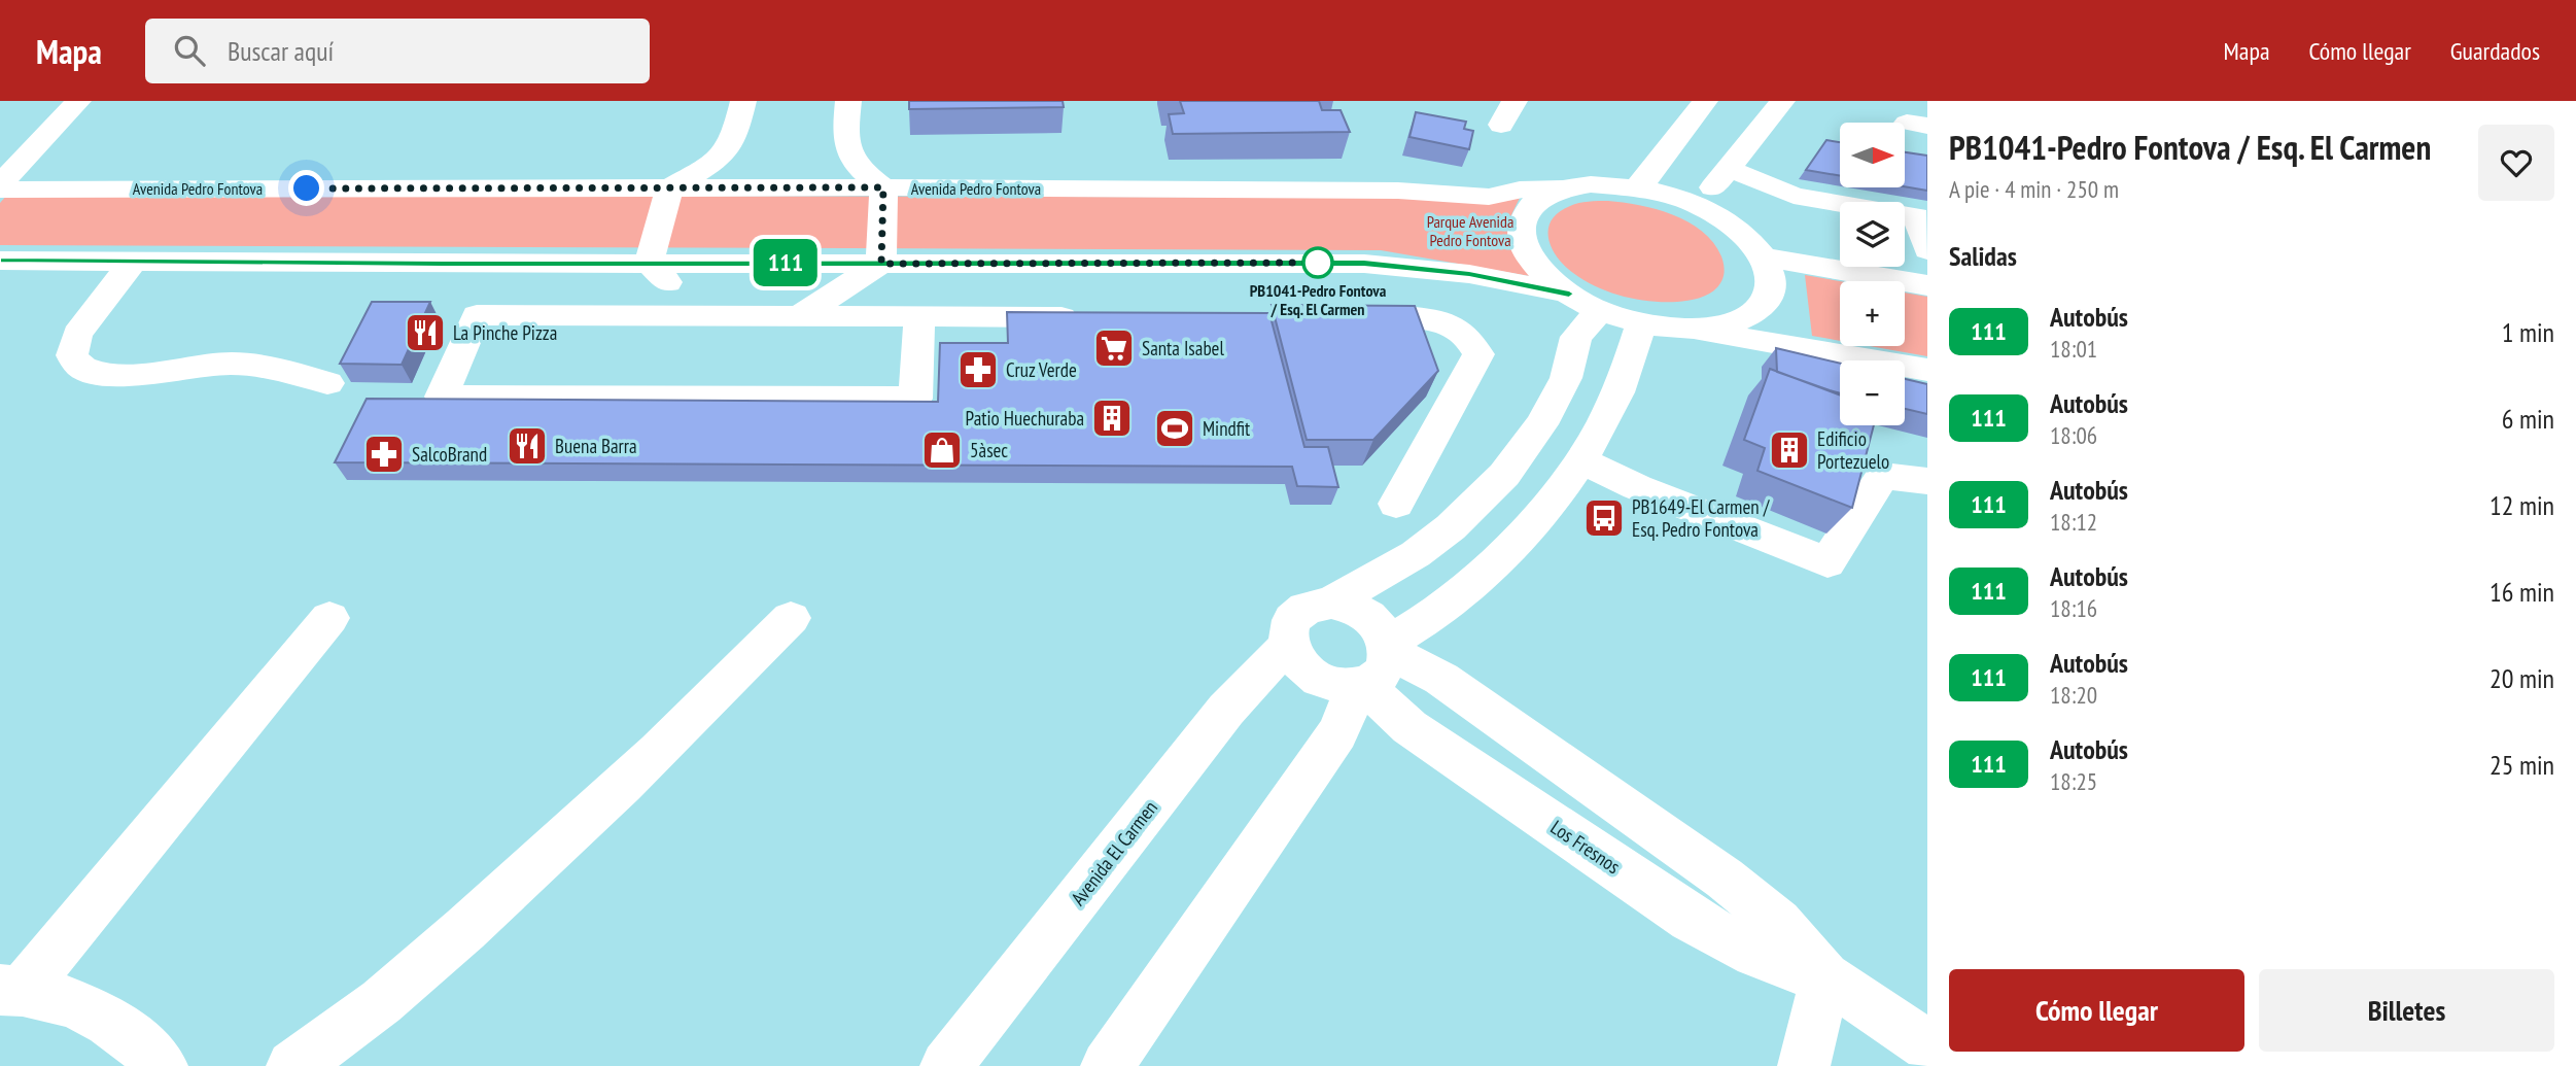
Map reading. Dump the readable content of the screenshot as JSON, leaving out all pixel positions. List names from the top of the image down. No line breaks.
{"streets":{"street":["Avenida Pedro Fontova","Los Fresnos","Avenida El Carmen"]},"crossings":[["Los Fresnos","Avenida El Carmen"]],"parks":["Parque Avenida Pedro Fontova"],"places":{"other":["PB1041-Pedro Fontova / Esq. El Carmen"],"restaurant":["La Pinche Pizza","Buena Barra"],"supermarket":["Santa Isabel"],"pharmacy":["Cruz Verde","SalcoBrand"],"building":["Patio Huechuraba","Edificio Portezuelo"],"sports":["Mindfit"],"shop":["5àsec"],"bus stop":["PB1649-El Carmen / Esq. Pedro Fontova"]},"lines":["bus line 111"],"north":"right","page":{"header":"Mapa","search":"Buscar aquí","nav":["Mapa","Cómo llegar","Guardados"],"on_map":"111","heading":[["PB1041-Pedro Fontova / Esq. El Carmen","A pie · 4 min · 250 m"],"Salidas"],"map_buttons":["+","−"],"list":[{"mark":"111","name":"Autobús","note":"18:01","value":"1 min"},{"mark":"111","name":"Autobús","note":"18:06","value":"6 min"},{"mark":"111","name":"Autobús","note":"18:12","value":"12 min"},{"mark":"111","name":"Autobús","note":"18:16","value":"16 min"},{"mark":"111","name":"Autobús","note":"18:20","value":"20 min"},{"mark":"111","name":"Autobús","note":"18:25","value":"25 min"}],"buttons":["Cómo llegar","Billetes"]}}
